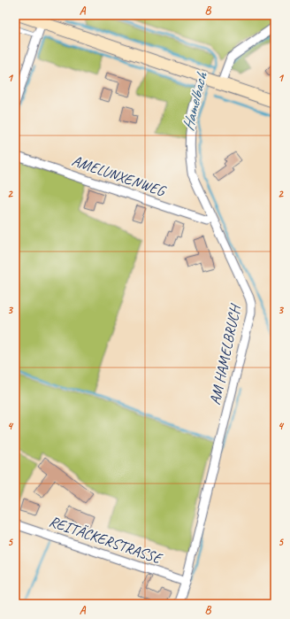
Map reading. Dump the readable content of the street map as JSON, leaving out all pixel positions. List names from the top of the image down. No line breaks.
{"streets":{"street":["AMELUNXENWEG","AM HAMELBRUCH","REITÄCKERSTRASSE"]},"crossings":[["AMELUNXENWEG","AM HAMELBRUCH"],["AM HAMELBRUCH","REITÄCKERSTRASSE"]],"water":["Hamelbach"],"grid":{"columns":["A","B"],"rows":["1","2","3","4","5"]}}
